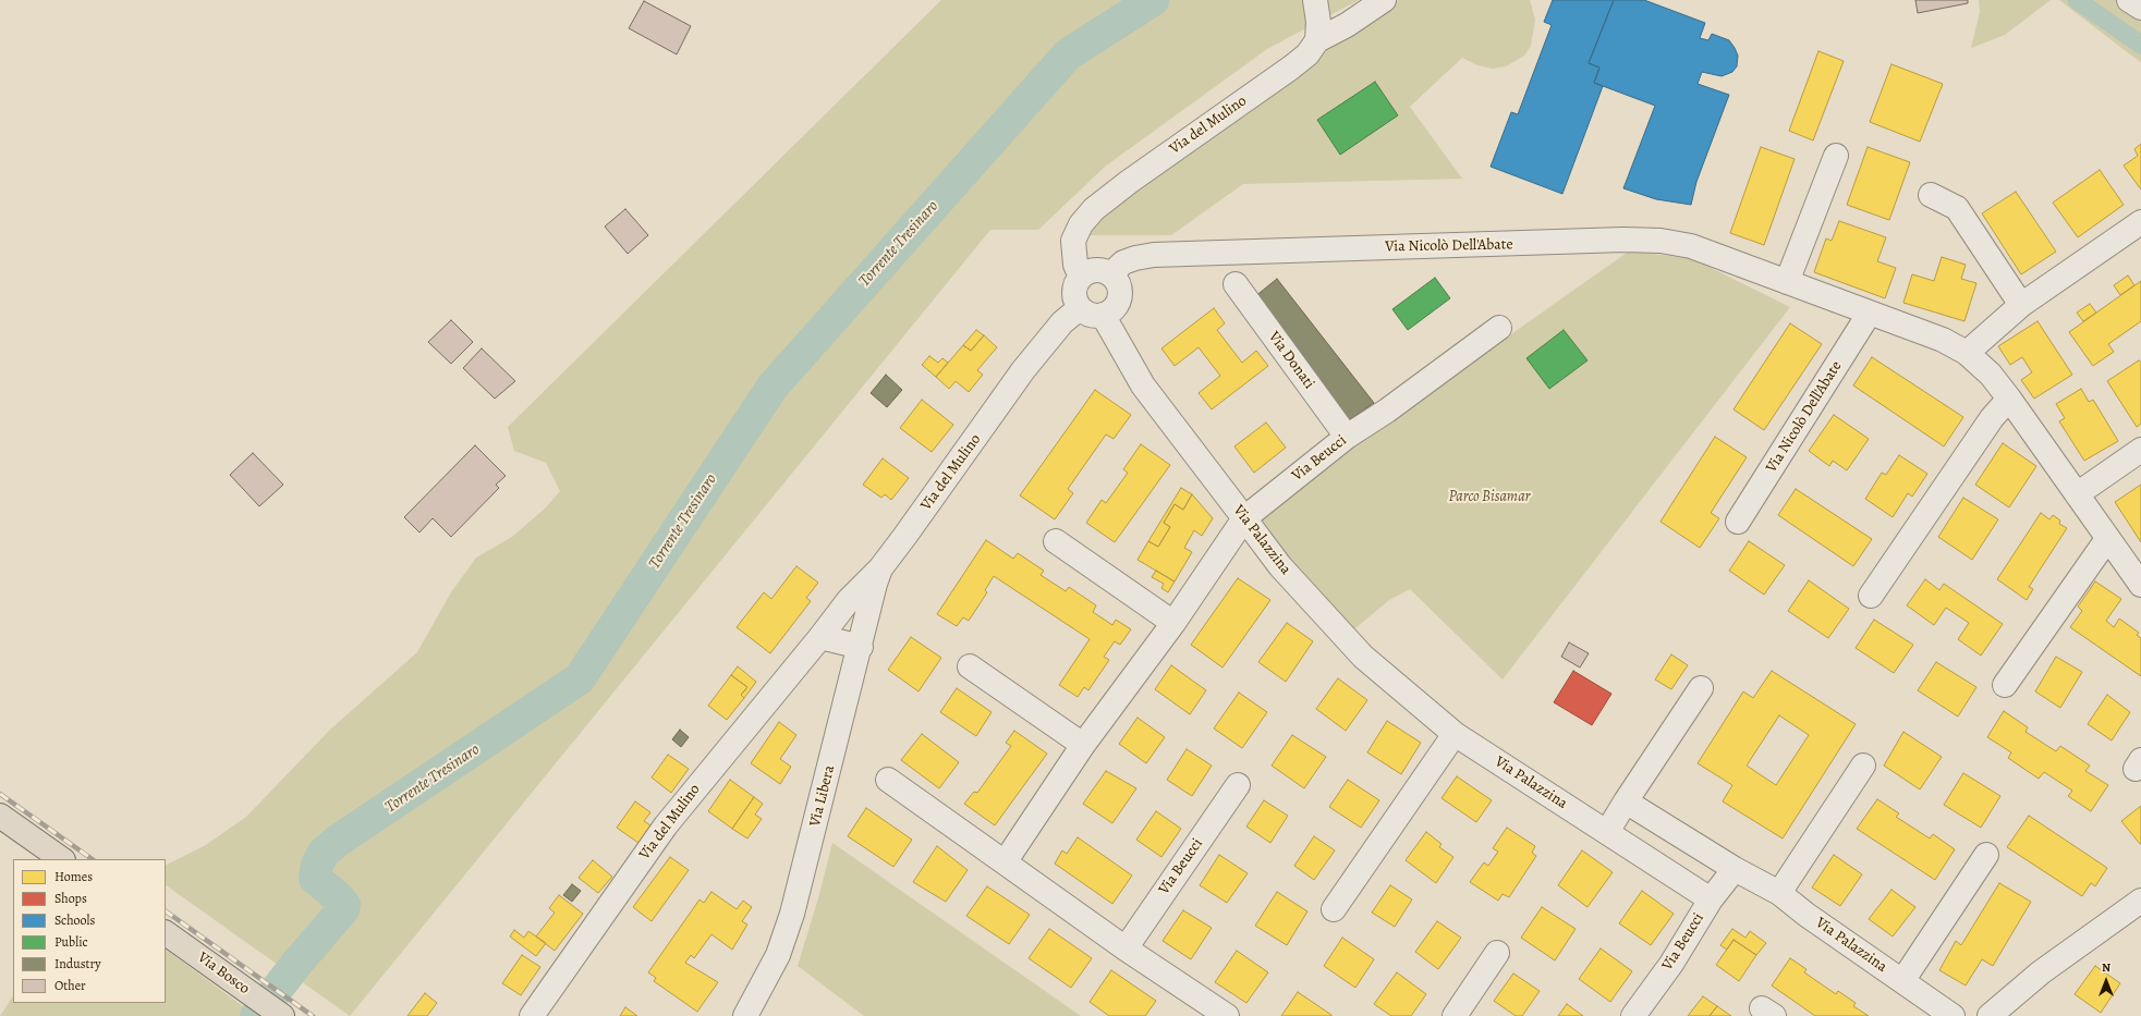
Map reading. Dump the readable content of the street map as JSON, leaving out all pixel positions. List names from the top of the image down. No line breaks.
{"streets":{"main road":["Via Bosco"],"street":["Via del Mulino","Via Nicolò Dell'Abate","Via Donati","Via Beucci","Via Palazzina","Via Libera"]},"crossings":[["Via del Mulino","Via Nicolò Dell'Abate"],["Via del Mulino","Via Palazzina"],["Via del Mulino","Via Libera"],["Via Nicolò Dell'Abate","Via Palazzina"],["Via Donati","Via Beucci"],["Via Beucci","Via Palazzina"]],"water":["Torrente Tresinaro"],"parks":["Parco Bisamar"],"legend":["Homes","Shops","Schools","Public","Industry","Other"],"north":"top"}
